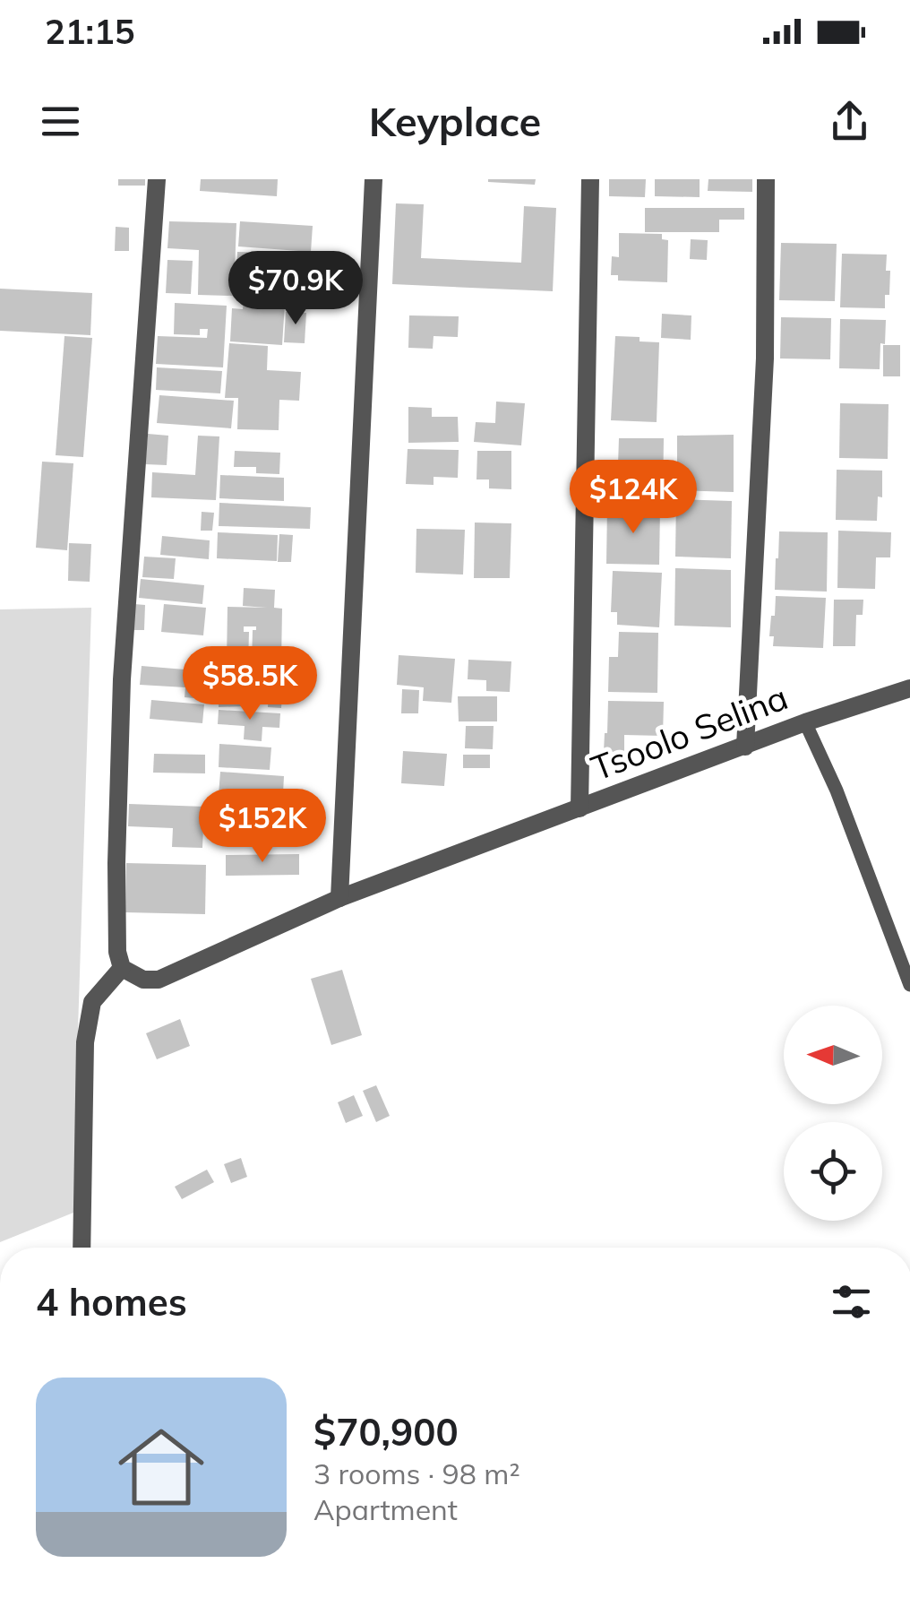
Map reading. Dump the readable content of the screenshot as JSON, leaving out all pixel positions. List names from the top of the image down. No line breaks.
{"streets":{"street":["Tsoolo Selina"]},"north":"left","page":{"status":"21:15","header":"Keyplace","price":["$70.9K","$124K","$58.5K","$152K"],"heading":"4 homes","list":[{"name":"$70,900","note":"3 rooms · 98 m² · Apartment"}]}}
